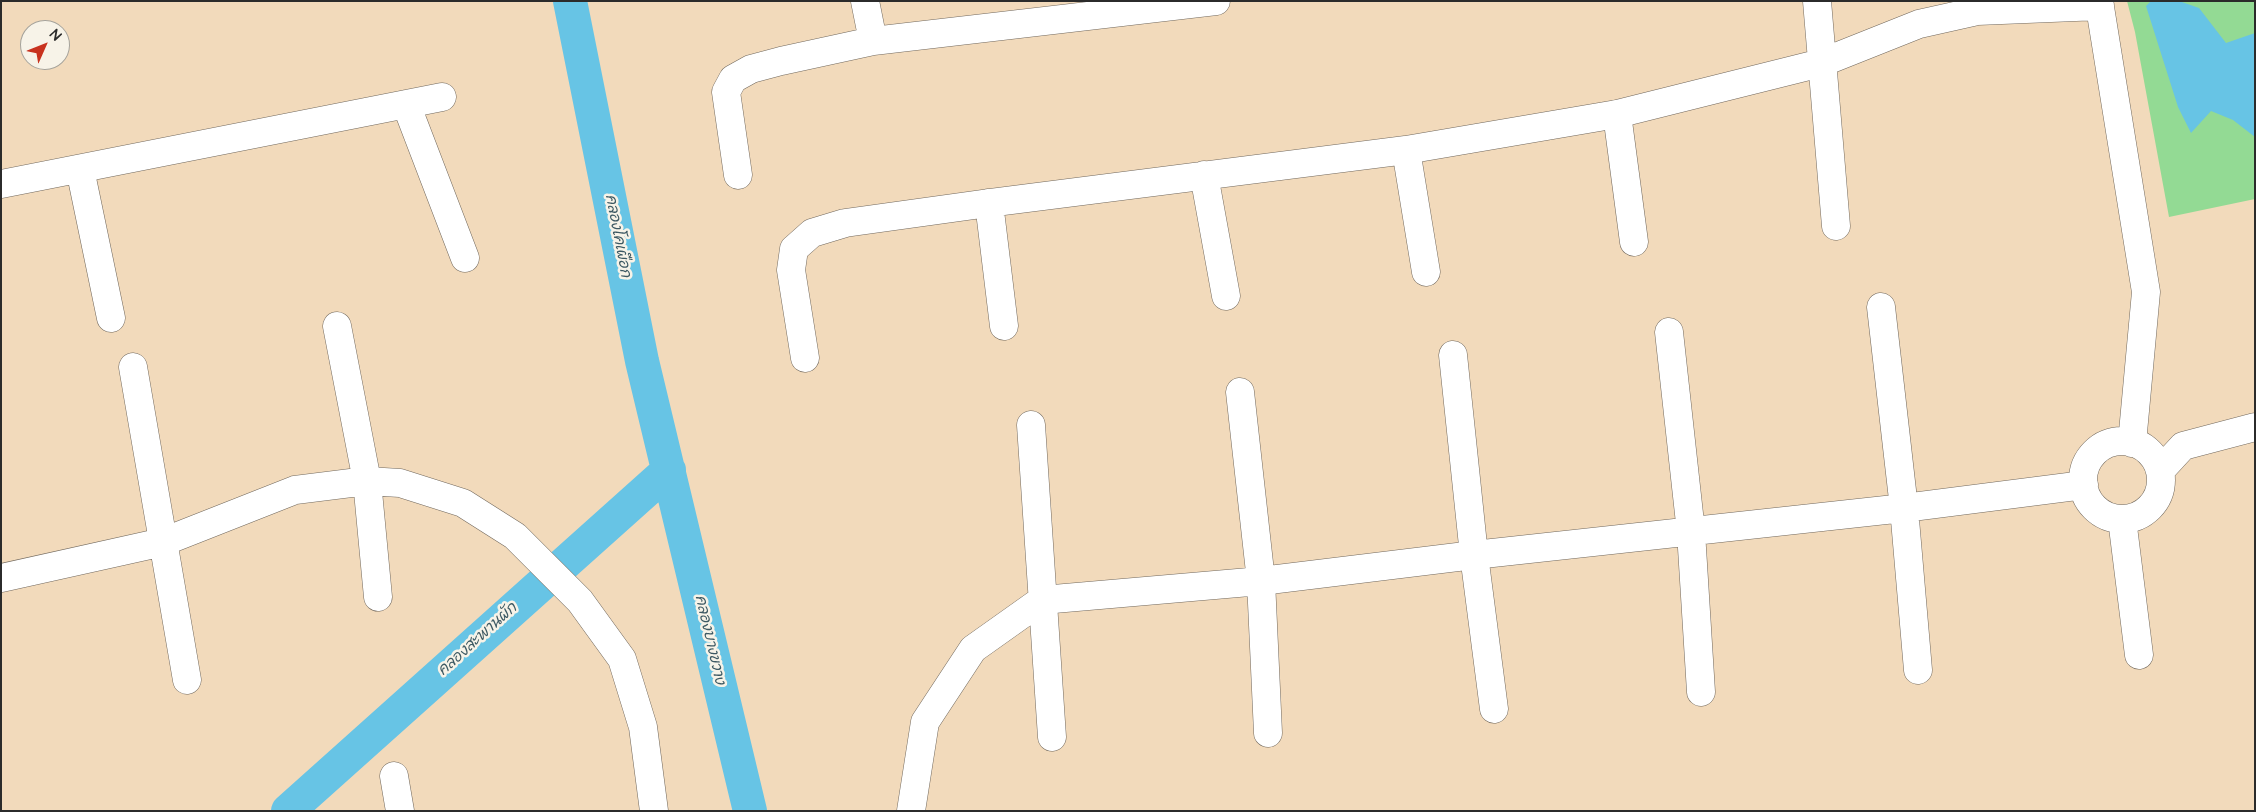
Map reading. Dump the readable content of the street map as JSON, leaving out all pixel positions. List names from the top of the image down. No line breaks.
{"water":["คลองโคเผือก","คลองสะพานผัก","คลองบางขวาง"],"north":"top right"}
